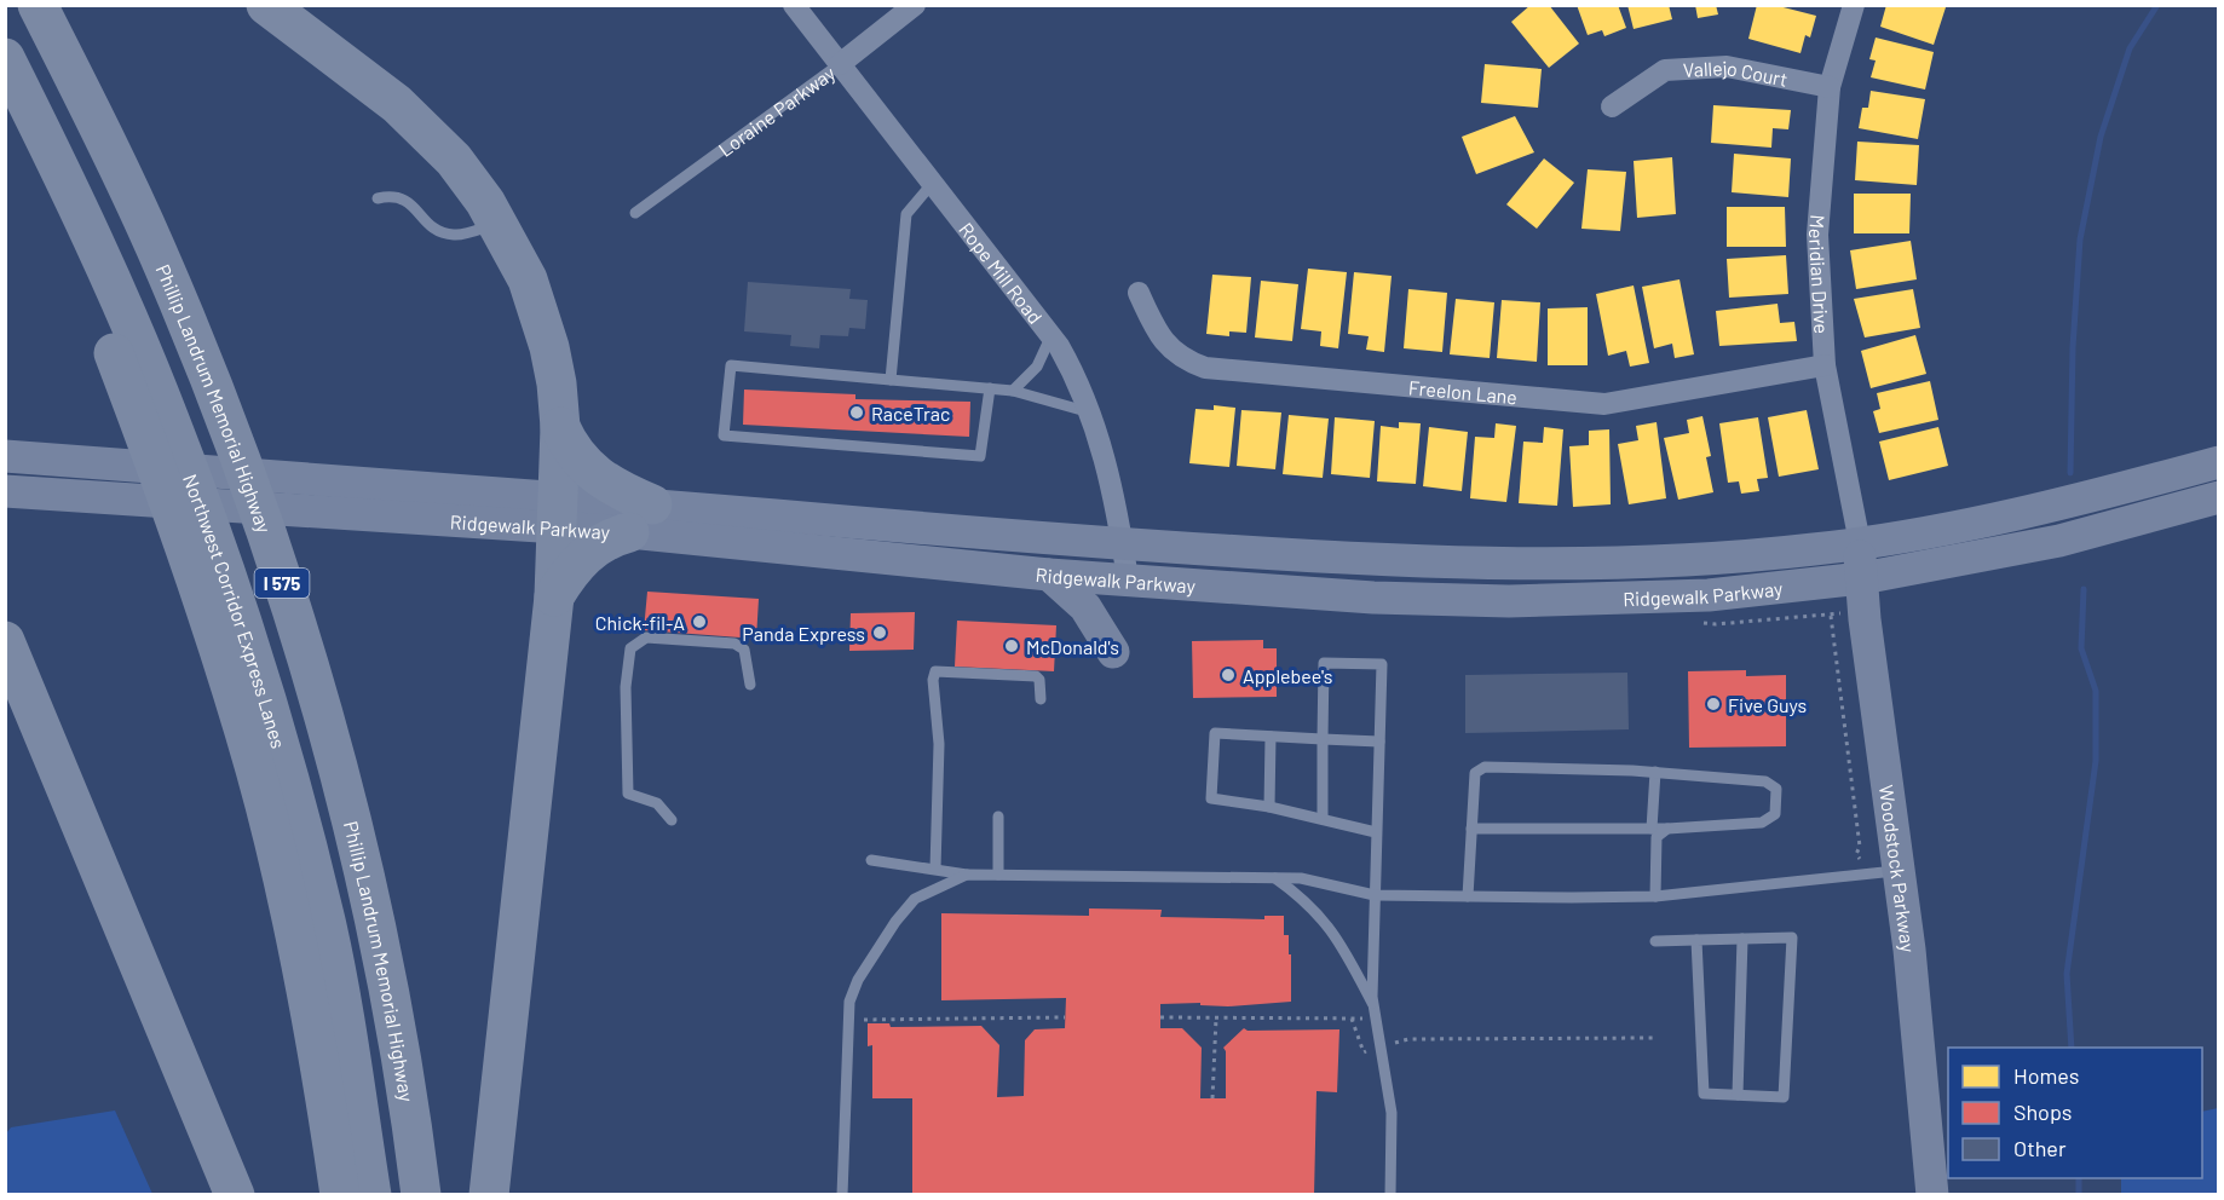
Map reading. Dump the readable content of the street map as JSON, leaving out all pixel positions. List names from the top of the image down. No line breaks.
{"streets":{"highway":["Phillip Landrum Memorial Highway","I 575","Northwest Corridor Express Lanes"],"main road":["Ridgewalk Parkway","Woodstock Parkway"],"street":["Vallejo Court","Loraine Parkway","Rope Mill Road","Meridian Drive","Freelon Lane"]},"crossings":[["Vallejo Court","Meridian Drive"],["Loraine Parkway","Rope Mill Road"],["Rope Mill Road","Ridgewalk Parkway"],["Meridian Drive","Freelon Lane"],["Meridian Drive","Ridgewalk Parkway"],["Meridian Drive","Woodstock Parkway"],["Ridgewalk Parkway","Woodstock Parkway"]],"places":["RaceTrac","Chick-fil-A","Panda Express","McDonald's","Applebee's","Five Guys"],"legend":["Homes","Shops","Other"]}
